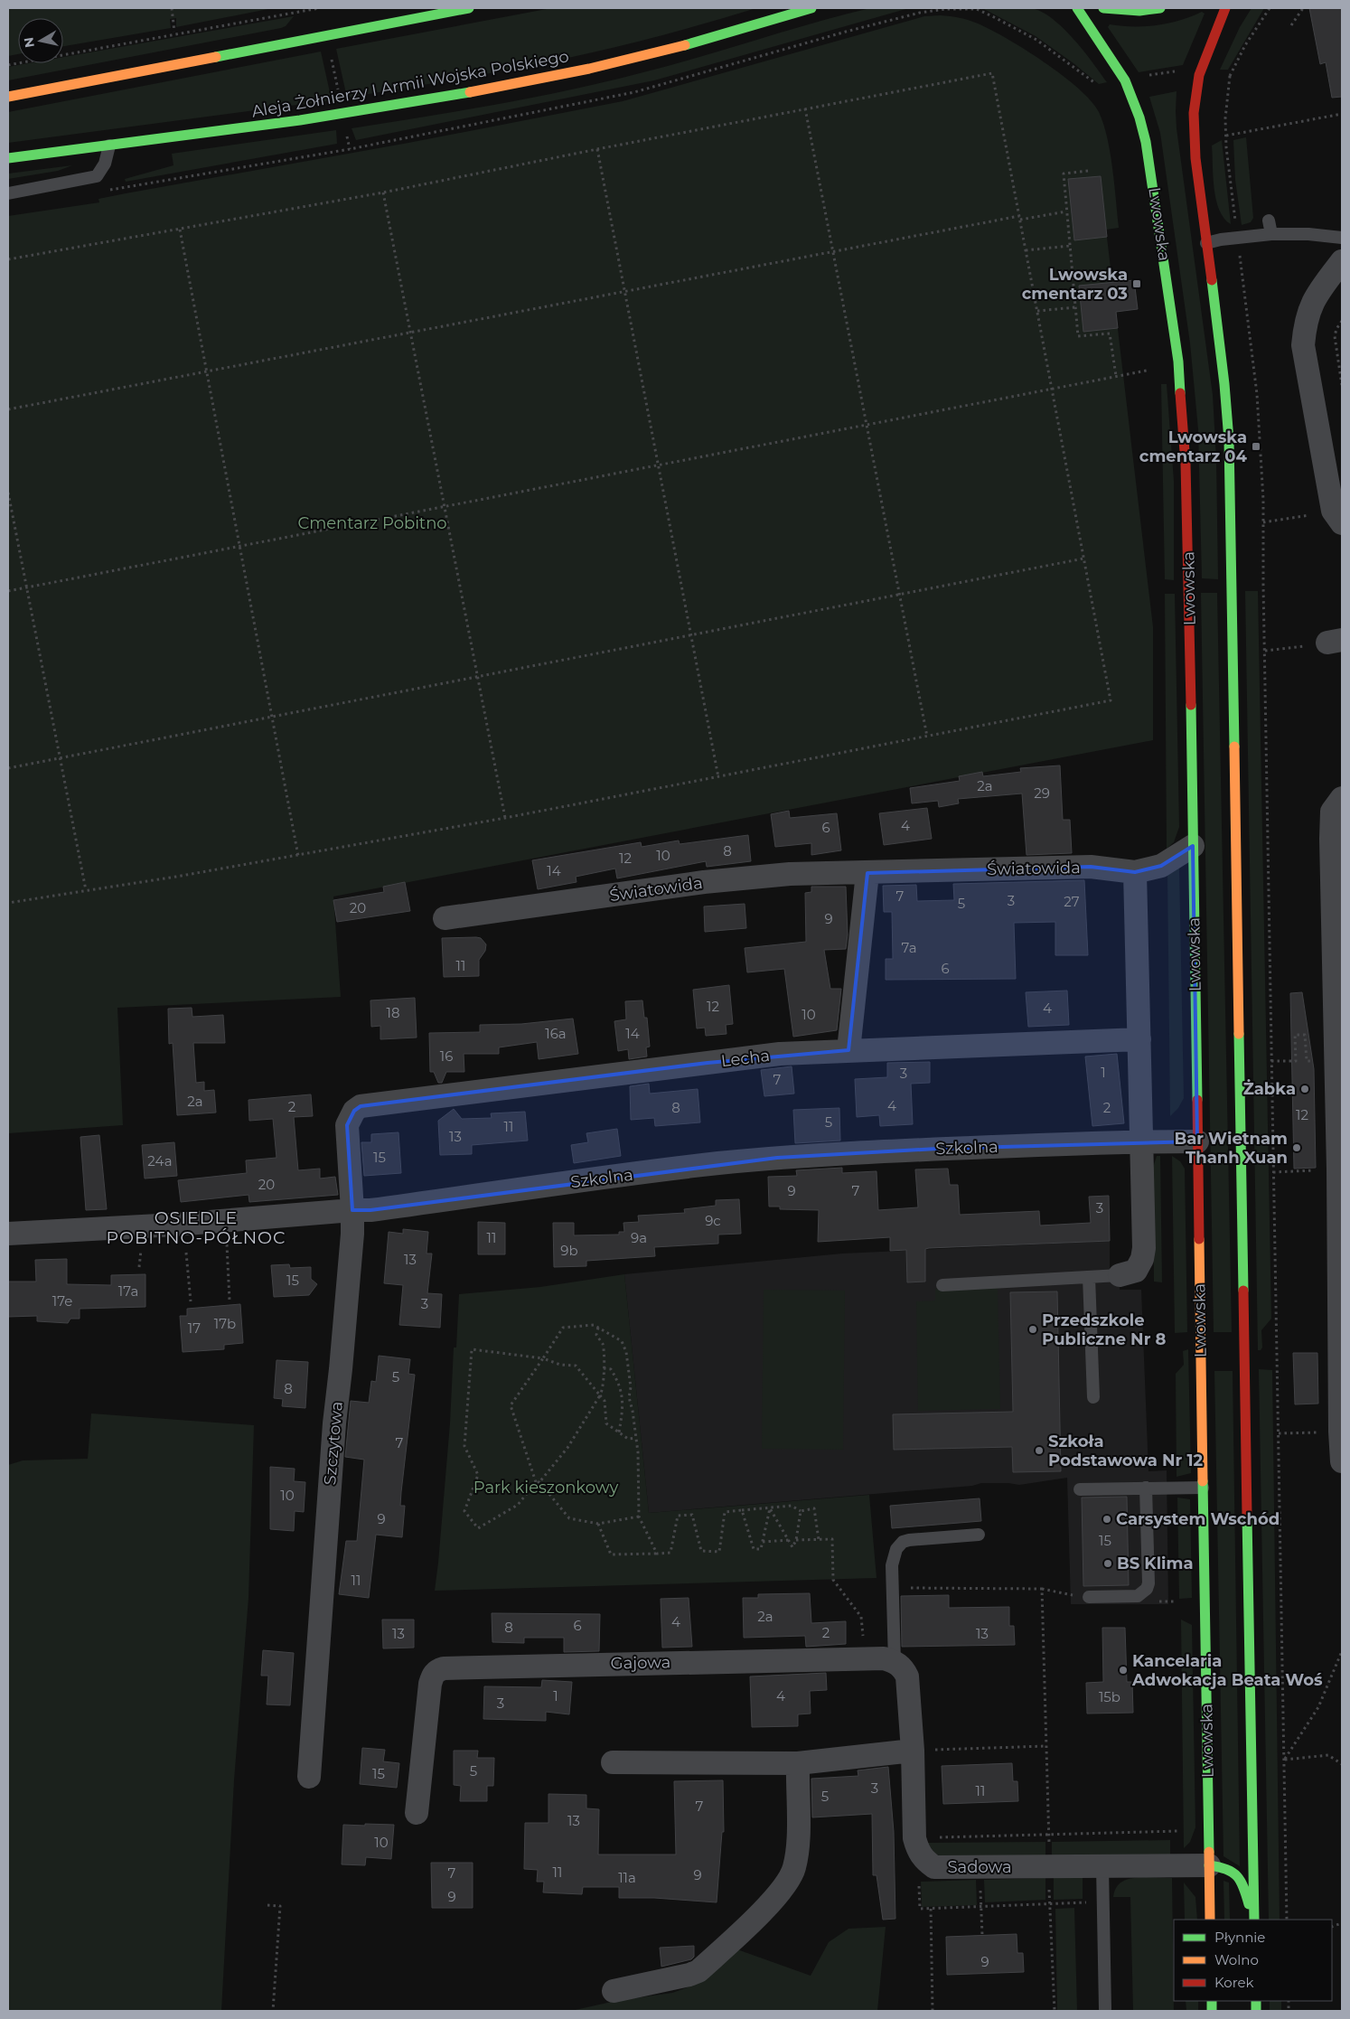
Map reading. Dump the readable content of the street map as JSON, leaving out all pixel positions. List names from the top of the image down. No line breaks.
{"streets":{"main road":["Aleja Żołnierzy I Armii Wojska Polskiego","Lwowska"],"street":["Światowida","Lecha","Szkolna","Szczytowa","Gajowa","Sadowa"]},"crossings":[["Lwowska","Światowida"],["Lwowska","Szkolna"],["Lwowska","Sadowa"],["Lecha","Szczytowa"],["Szkolna","Szczytowa"]],"districts":["OSIEDLE POBITNO-PÓŁNOC"],"parks":["Cmentarz Pobitno","Park kieszonkowy"],"places":{"transit":["Lwowska cmentarz 03","Lwowska cmentarz 04"],"other":["Żabka","Bar Wietnam Thanh Xuan","Przedszkole Publiczne Nr 8","Szkoła Podstawowa Nr 12","Carsystem Wschód","BS Klima","Kancelaria Adwokacja Beata Woś"]},"house_numbers":["2a","29","4","6","8","10","12","14","7","3","27","5","20","9","7a","11","6","12","4","18","10","16a","14","16","1","3","7","2a","4","2","8","2","12","5","11","13","15","24a","20","9","7","3","9c","11","9a","9b","13","15","17a","17e","3","17b","17","5","8","7","10","9","15","11","2a","4","6","8","2","13","13","1","4","15b","3","5","15","3","11","5","7","13","10","11","7","9","11a","9","9"],"legend":["Płynnie","Wolno","Korek"],"north":"left"}
